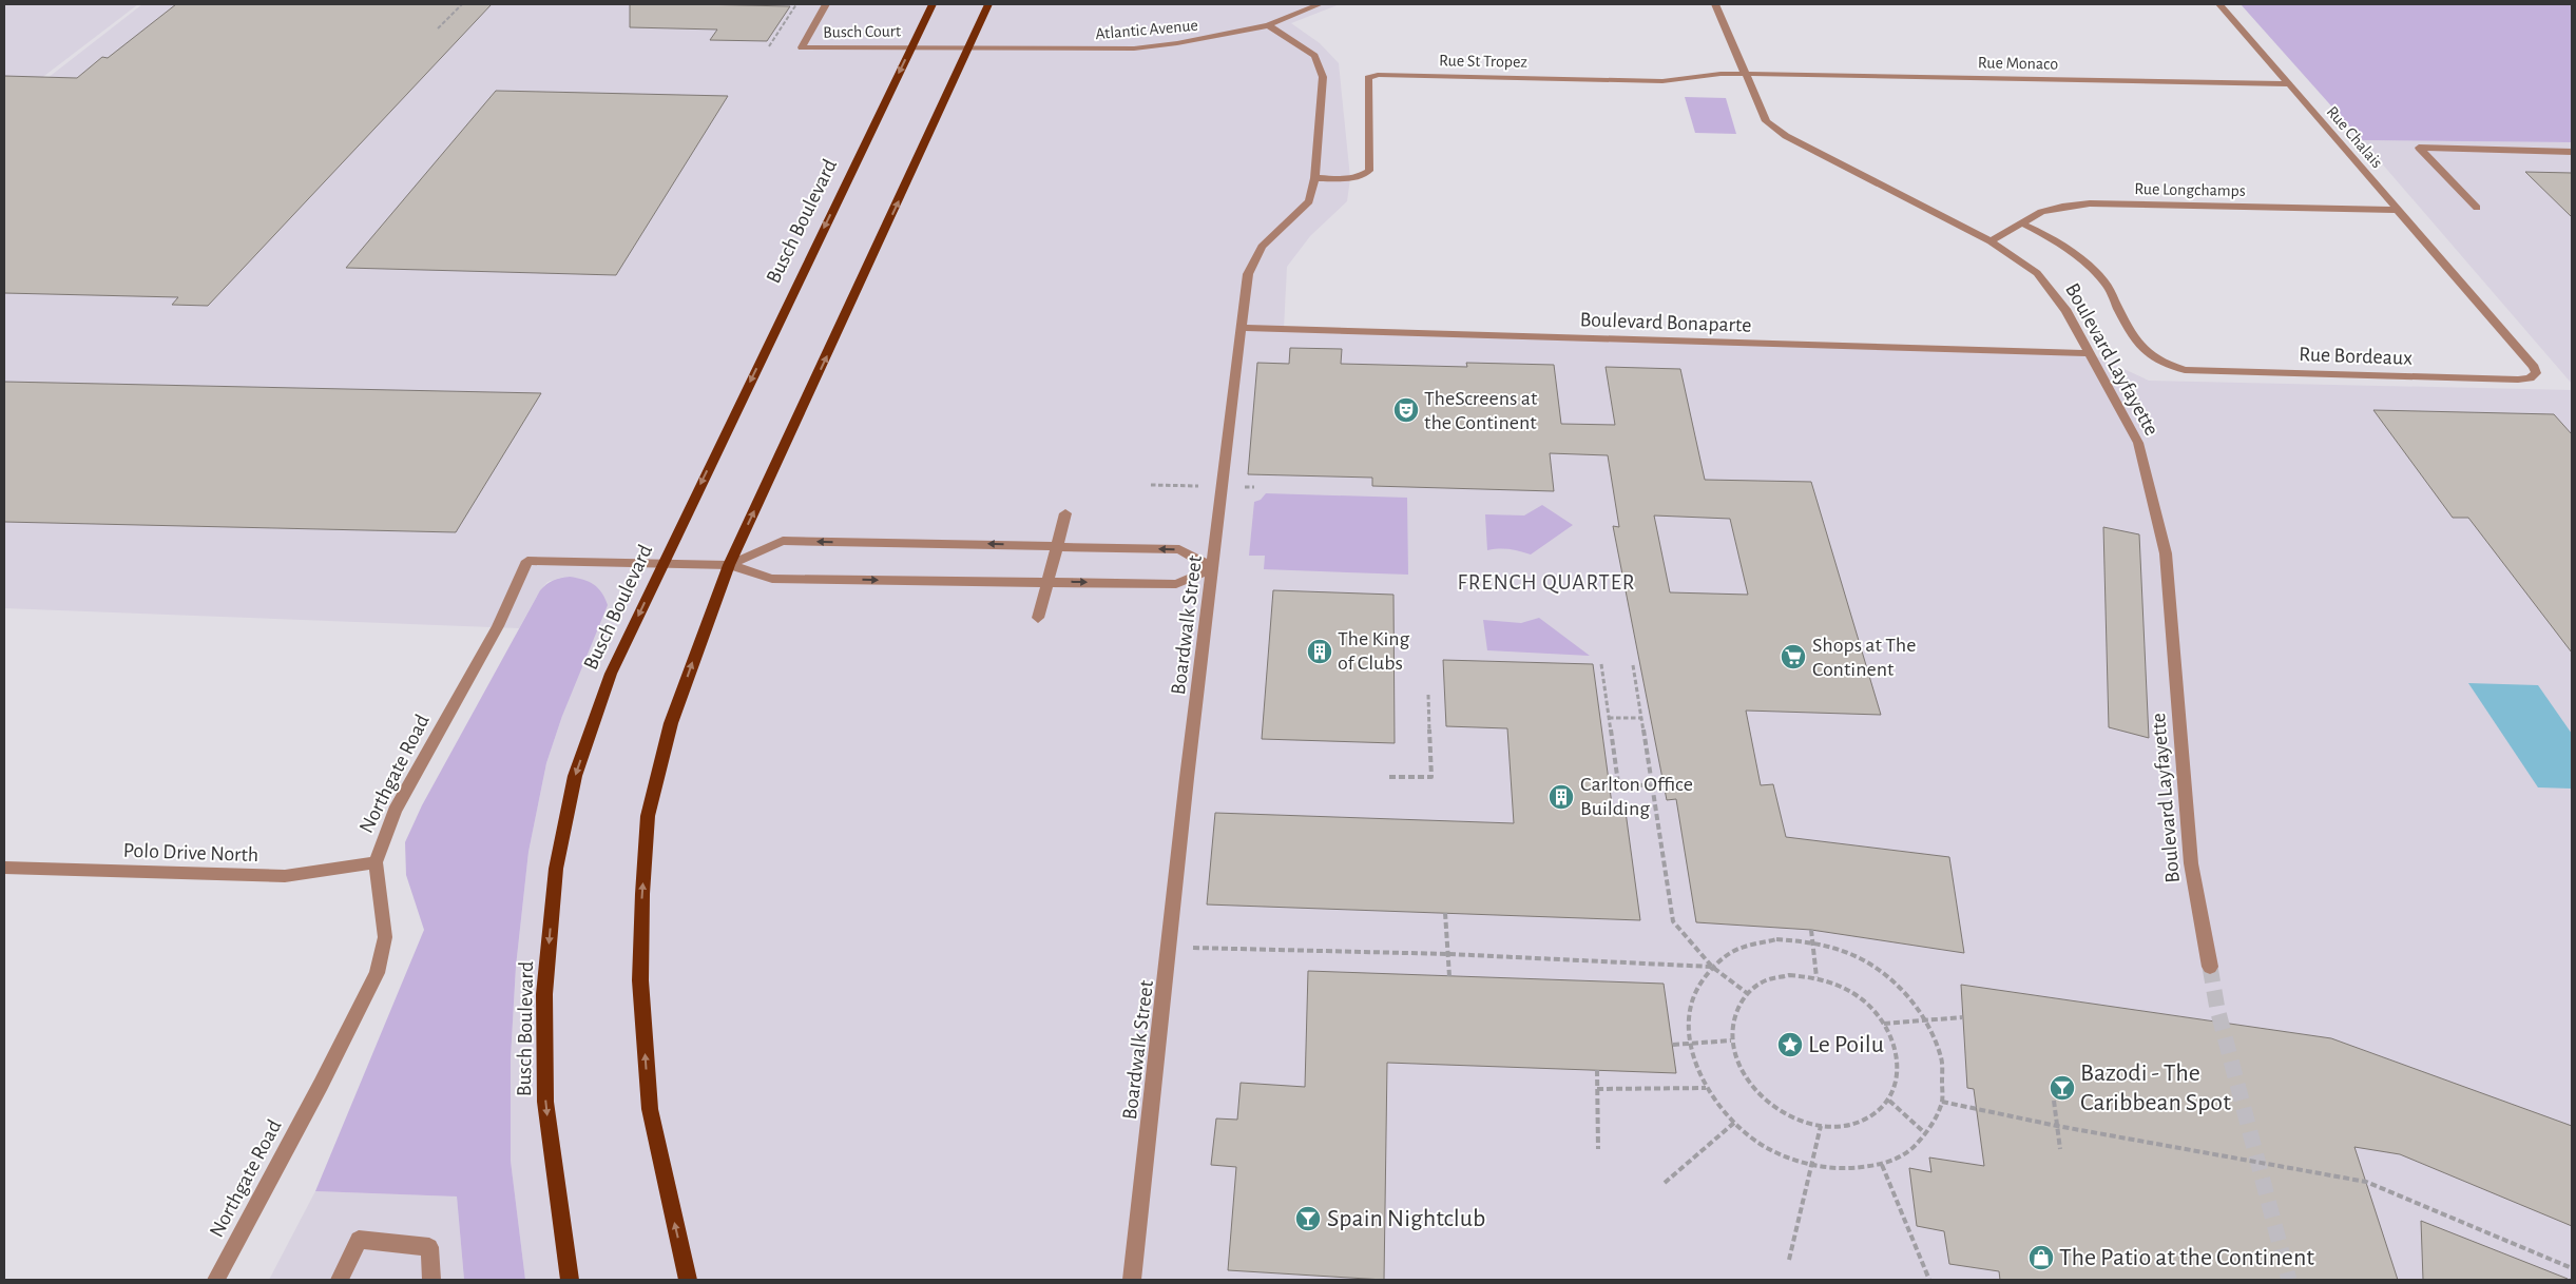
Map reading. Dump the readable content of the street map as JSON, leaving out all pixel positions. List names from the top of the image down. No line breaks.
{"streets":{"main road":["Busch Boulevard"],"street":["Atlantic Avenue","Busch Court","Rue St Tropez","Rue Monaco","Rue Chalais","Rue Longchamps","Boulevard Bonaparte","Rue Bordeaux","Boulevard Layfayette","Boardwalk Street","Northgate Road","Polo Drive North"]},"crossings":[["Atlantic Avenue","Busch Court"],["Atlantic Avenue","Boardwalk Street"],["Busch Court","Busch Boulevard"],["Rue St Tropez","Rue Monaco"],["Rue St Tropez","Boulevard Layfayette"],["Rue St Tropez","Boardwalk Street"],["Rue Monaco","Rue Chalais"],["Rue Monaco","Boulevard Layfayette"],["Rue Chalais","Rue Longchamps"],["Rue Chalais","Rue Bordeaux"],["Rue Longchamps","Rue Bordeaux"],["Rue Longchamps","Boulevard Layfayette"],["Busch Boulevard","Northgate Road"],["Boulevard Bonaparte","Boulevard Layfayette"],["Boulevard Bonaparte","Boardwalk Street"],["Northgate Road","Polo Drive North"]],"districts":["FRENCH QUARTER"],"places":{"theatre":["TheScreens at the Continent"],"building":["The King of Clubs","Carlton Office Building"],"supermarket":["Shops at The Continent"],"place":["Le Poilu"],"bar":["Bazodi - The Caribbean Spot","Spain Nightclub"],"shop":["The Patio at the Continent"]}}
